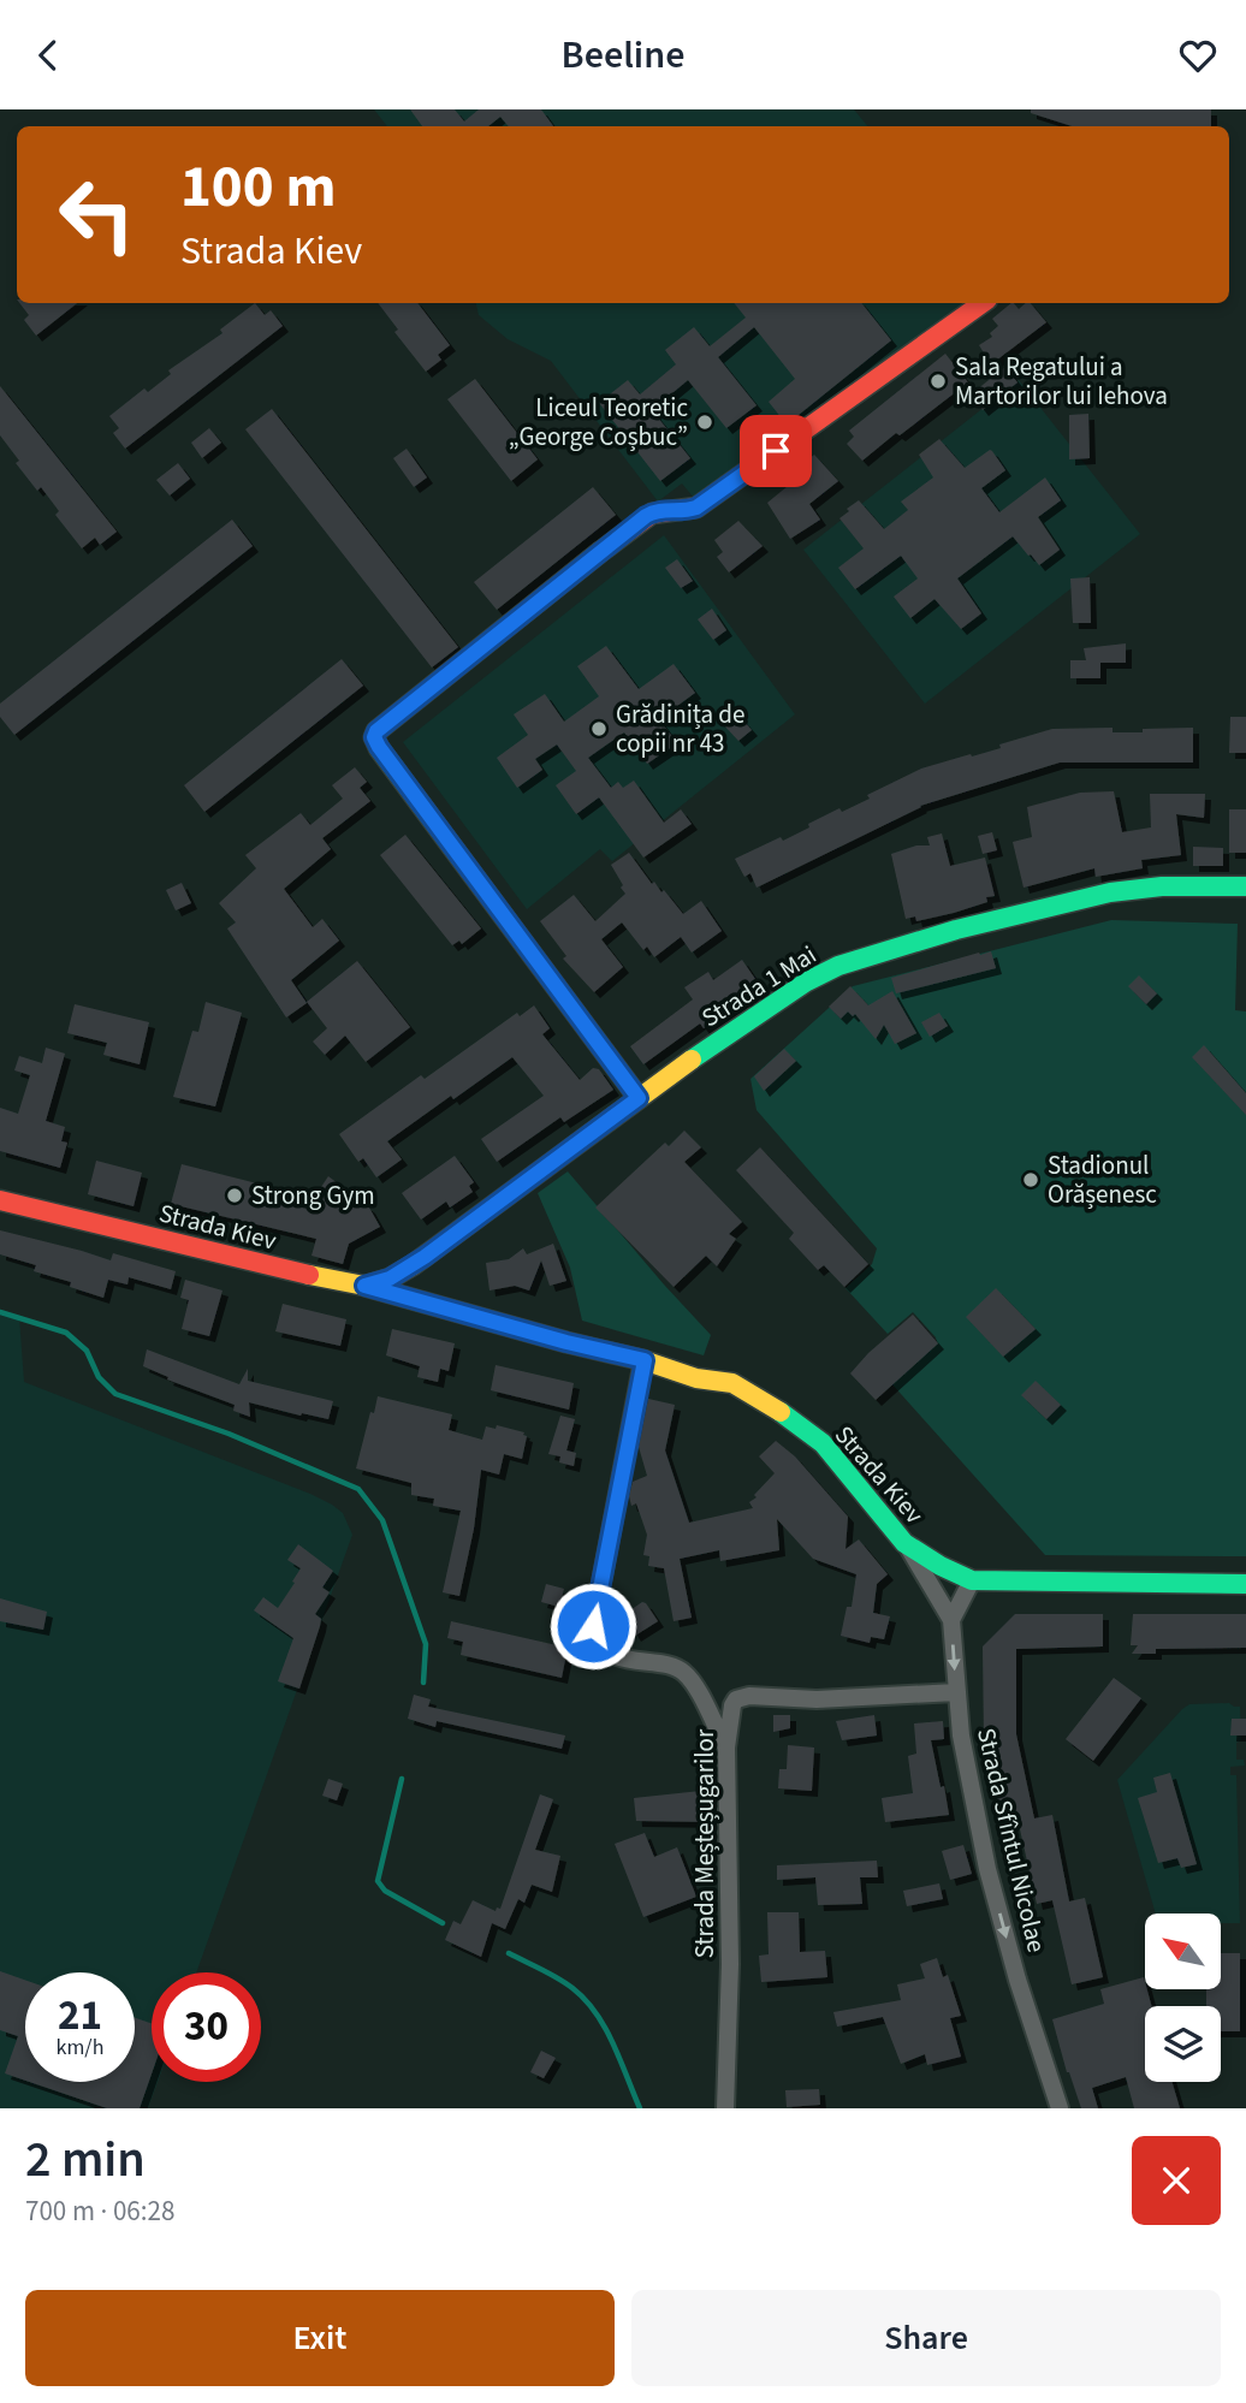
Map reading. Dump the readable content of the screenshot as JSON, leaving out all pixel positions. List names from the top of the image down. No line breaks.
{"streets":{"street":["Strada 1 Mai","Strada Kiev","Strada Sfîntul Nicolae","Strada Meșteșugarilor"]},"crossings":[["Strada 1 Mai","Strada Kiev"],["Strada Sfîntul Nicolae","Strada Meșteșugarilor"]],"one_way":["Strada Sfîntul Nicolae"],"places":["Sala Regatului a Martorilor lui Iehova","Liceul Teoretic „George Coșbuc”","Grădinița de copii nr 43","Stadionul Orășenesc","Strong Gym"],"north":"top left","page":{"header":"Beeline","turn":["100 m","Strada Kiev"],"speed":"21 km/h","limit":"30","heading":["2 min","700 m · 06:28"],"buttons":["Exit","Share"]}}
